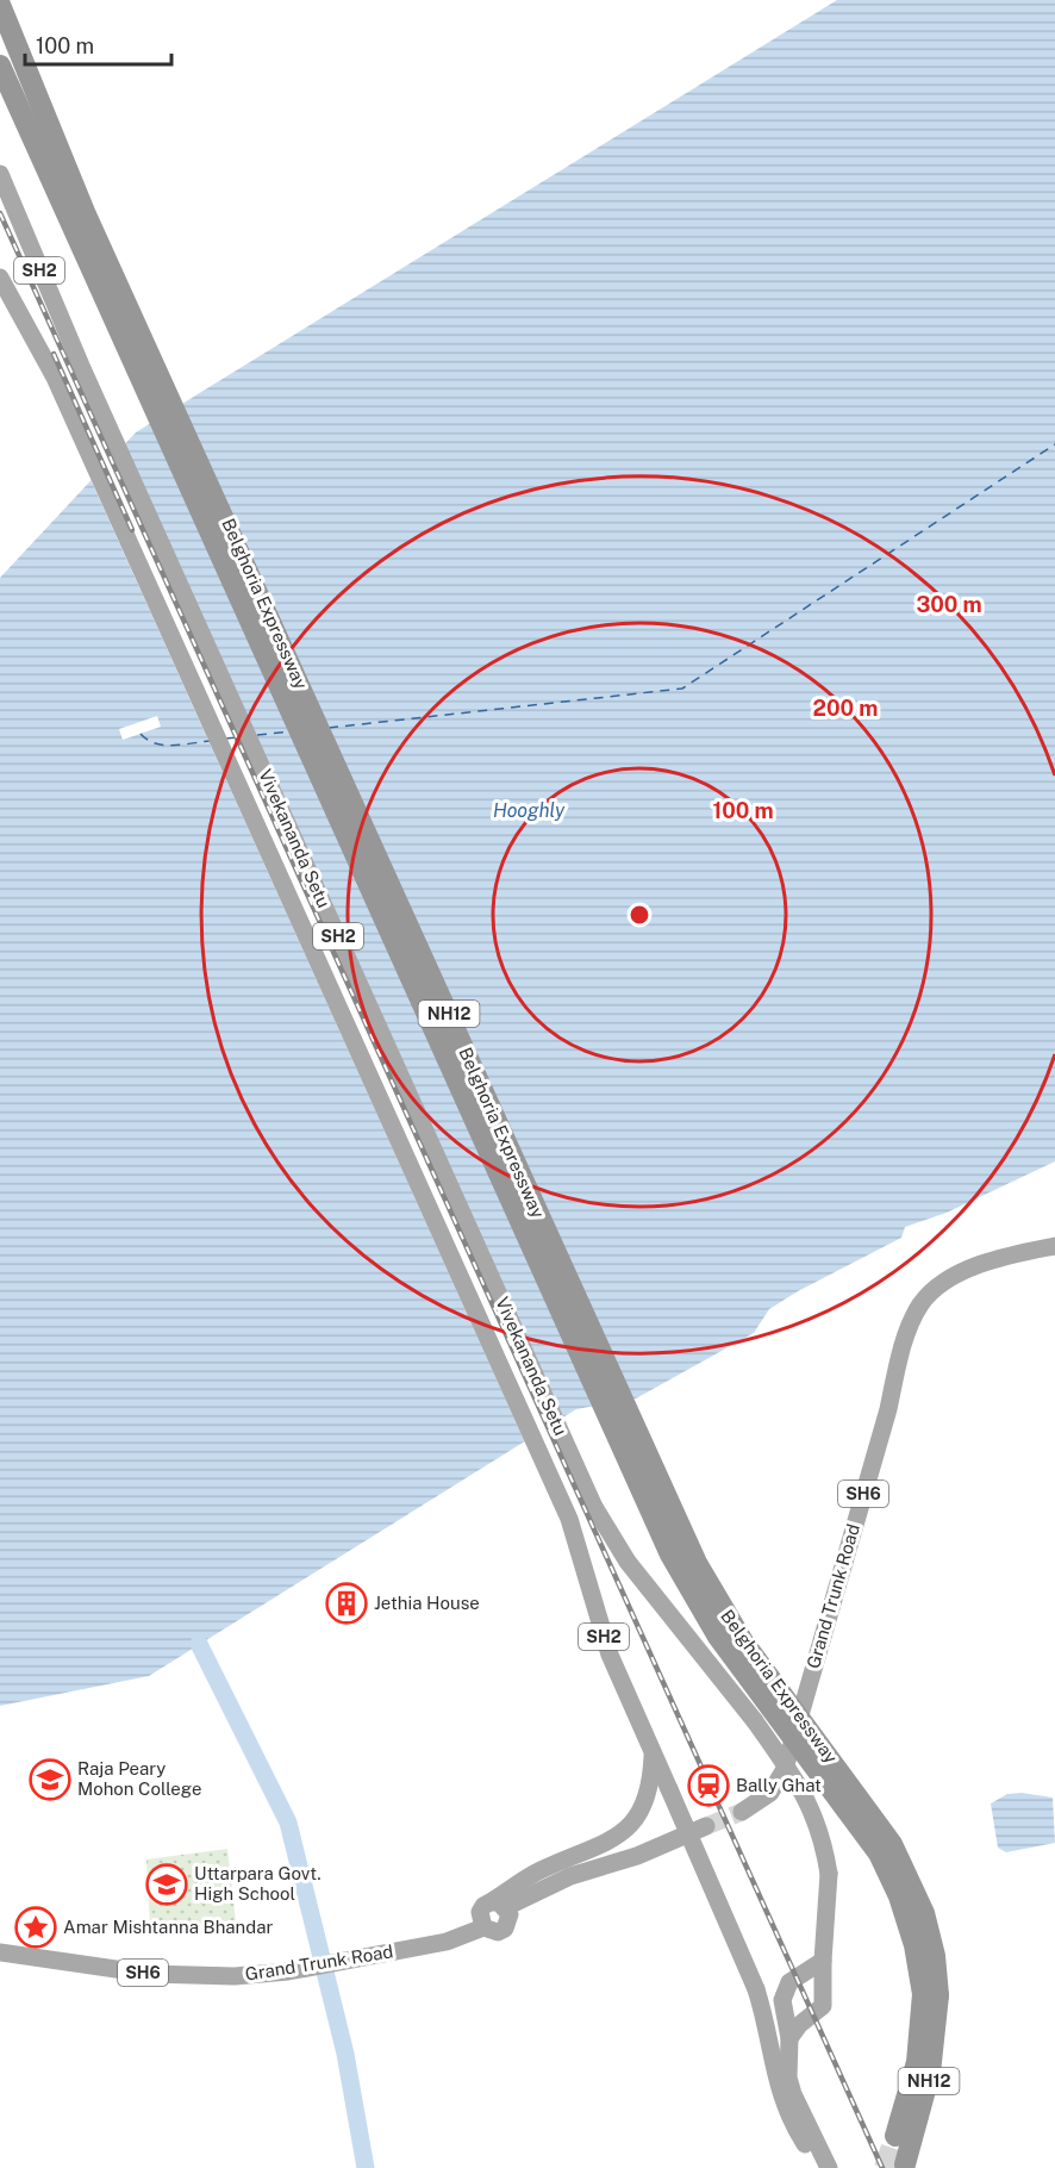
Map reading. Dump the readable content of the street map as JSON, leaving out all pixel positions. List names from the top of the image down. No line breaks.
{"streets":{"highway":["Belghoria Expressway","NH12"],"main road":["SH2","Vivekananda Setu","SH6","Grand Trunk Road"]},"crossings":[["SH2","Vivekananda Setu"]],"water":["Hooghly"],"places":{"building":["Jethia House"],"school or university":["Raja Peary Mohon College","Uttarpara Govt. High School"],"station":["Bally Ghat"],"place":["Amar Mishtanna Bhandar"]},"scale_bar":"100 m","rings":["300 m","200 m","100 m"]}
